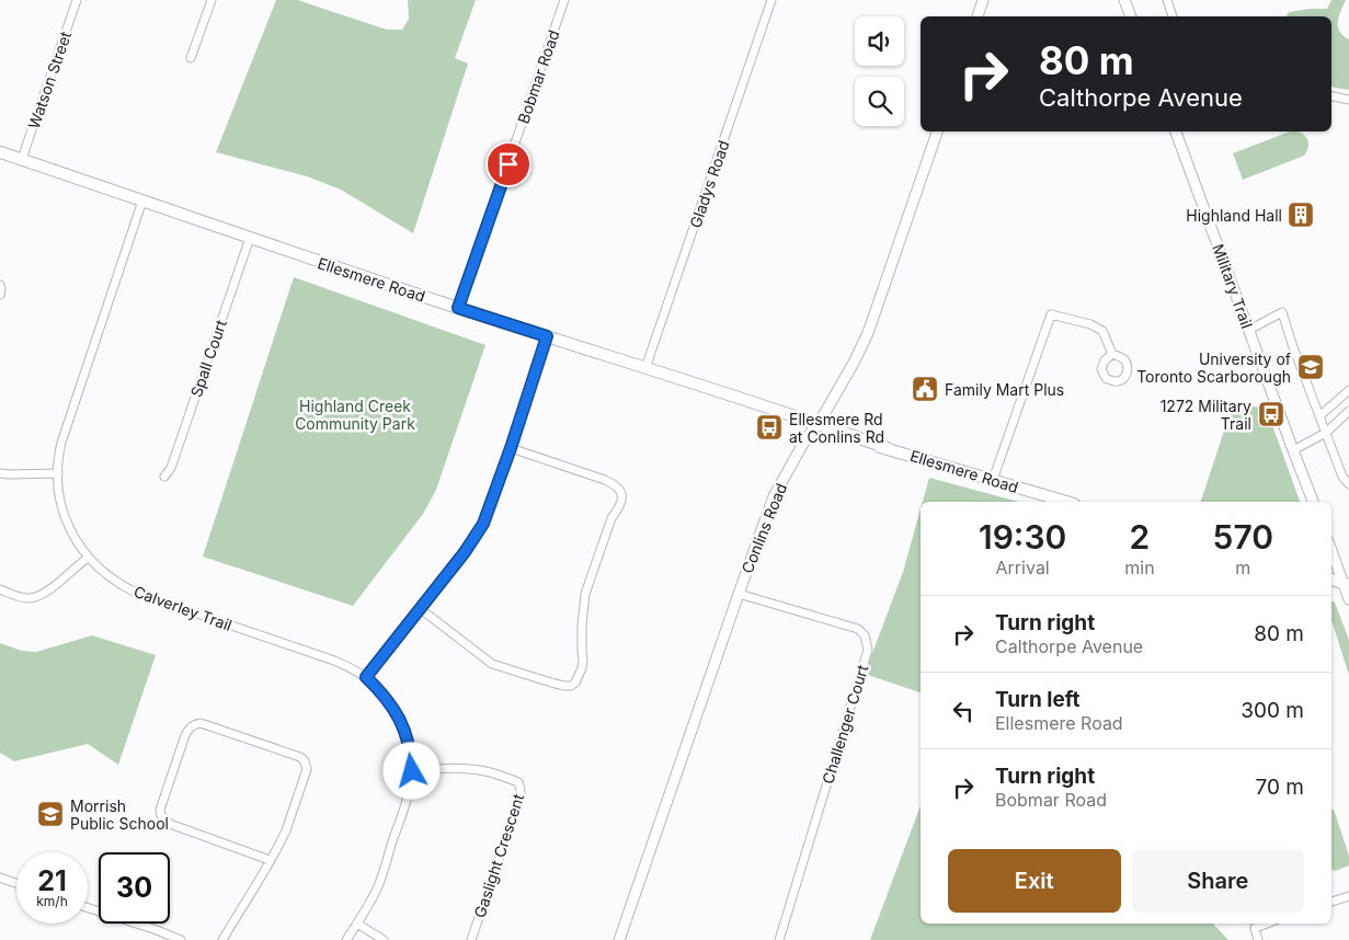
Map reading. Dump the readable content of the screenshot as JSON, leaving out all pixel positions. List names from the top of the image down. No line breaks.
{"streets":{"main road":["Ellesmere Road"],"street":["Bobmar Road","Watson Street","Gladys Road","Military Trail","Spall Court","Conlins Road","Calverley Trail","Challenger Court","Gaslight Crescent"]},"crossings":[["Bobmar Road","Ellesmere Road"],["Watson Street","Ellesmere Road"],["Gladys Road","Ellesmere Road"],["Ellesmere Road","Spall Court"],["Ellesmere Road","Conlins Road"],["Ellesmere Road","Calverley Trail"],["Conlins Road","Challenger Court"],["Calverley Trail","Gaslight Crescent"]],"parks":["Highland Creek Community Park"],"places":{"building":["Highland Hall"],"school or university":["University of Toronto Scarborough","Morrish Public School"],"public building":["Family Mart Plus"],"bus stop":["1272 Military Trail","Ellesmere Rd at Conlins Rd"]},"page":{"turn":["80 m","Calthorpe Avenue"],"eta":["19:30","Arrival","2","min","570","m"],"list":[{"name":"Turn right","note":"Calthorpe Avenue","value":"80 m"},{"name":"Turn left","note":"Ellesmere Road","value":"300 m"},{"name":"Turn right","note":"Bobmar Road","value":"70 m"}],"buttons":["Exit","Share"],"speed":"21 km/h","limit":"30"}}
